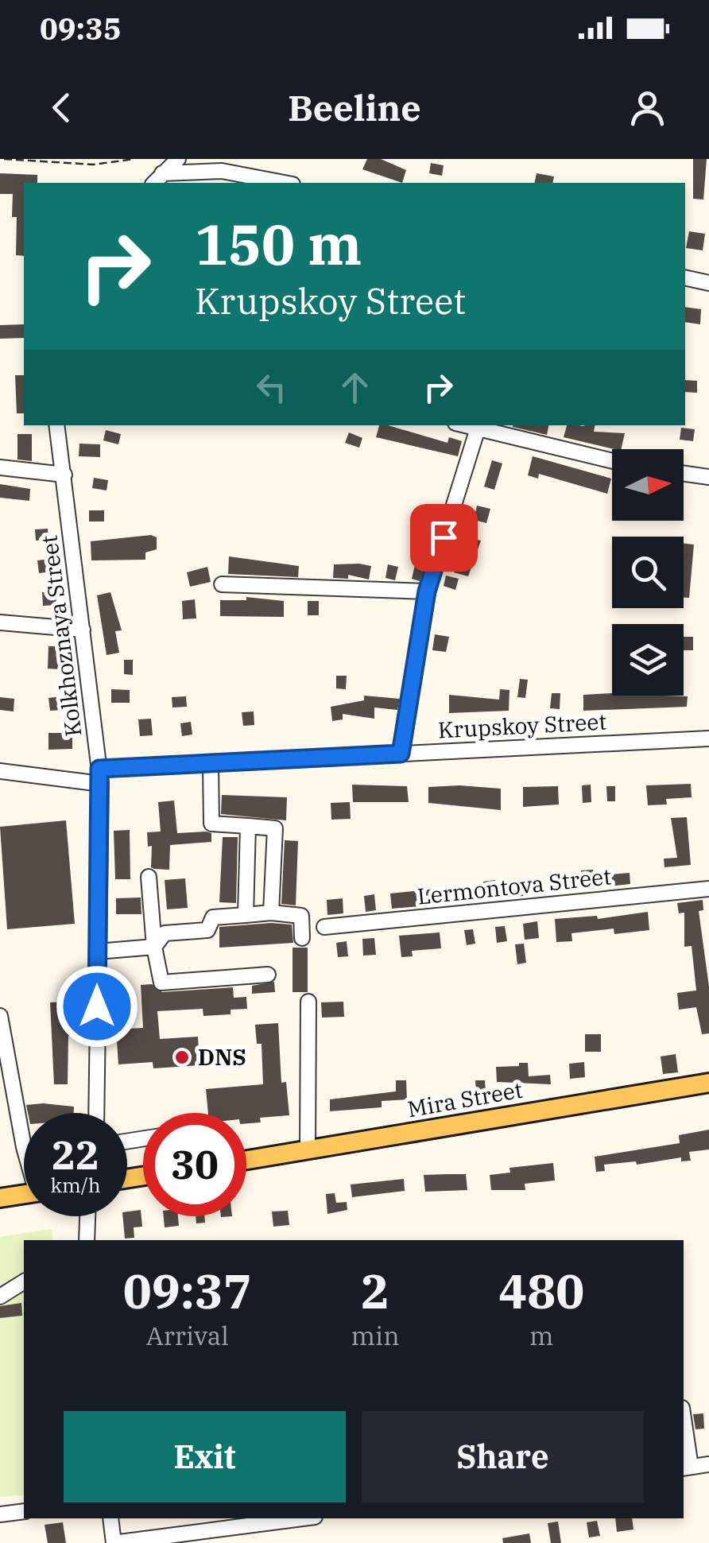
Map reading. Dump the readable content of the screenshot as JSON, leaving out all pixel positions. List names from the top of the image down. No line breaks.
{"streets":{"main road":["Mira Street"],"street":["Kolkhoznaya Street","Krupskoy Street","Lermontova Street"]},"crossings":[["Kolkhoznaya Street","Krupskoy Street"]],"places":["DNS"],"north":"right","page":{"status":"09:35","header":"Beeline","turn":["150 m","Krupskoy Street"],"speed":"22 km/h","limit":"30","eta":["09:37","Arrival","2","min","480","m"],"buttons":["Exit","Share"]}}
